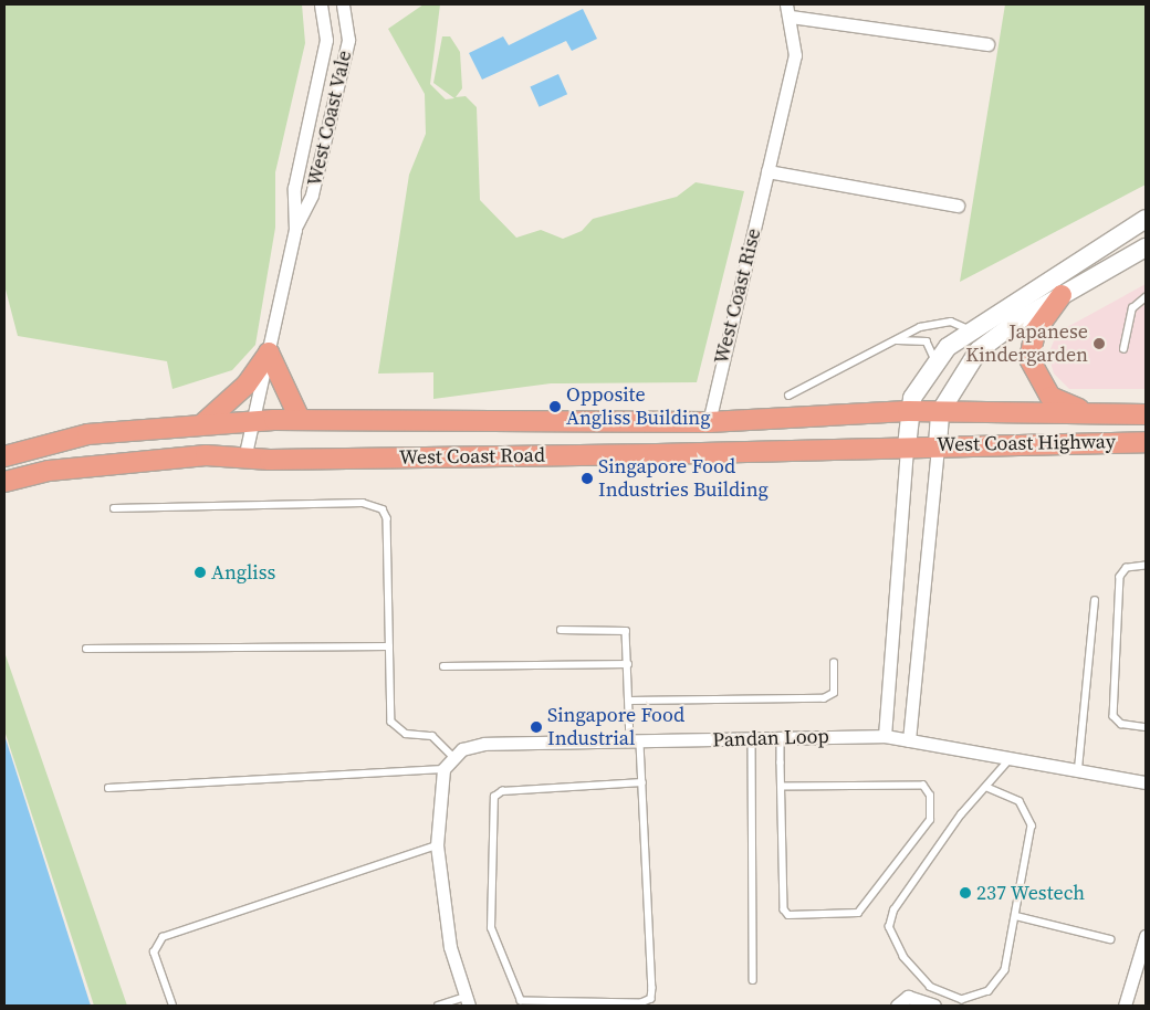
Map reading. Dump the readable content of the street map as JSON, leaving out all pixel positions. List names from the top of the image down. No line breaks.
{"streets":{"main road":["West Coast Highway","West Coast Road"],"street":["West Coast Vale","West Coast Rise","Pandan Loop"]},"crossings":[["West Coast Vale","West Coast Road"],["West Coast Rise","West Coast Road"],["West Coast Highway","West Coast Road"]],"places":["Japanese Kindergarden","Opposite Angliss Building","Singapore Food Industries Building","Angliss","Singapore Food Industrial","237 Westech"]}
